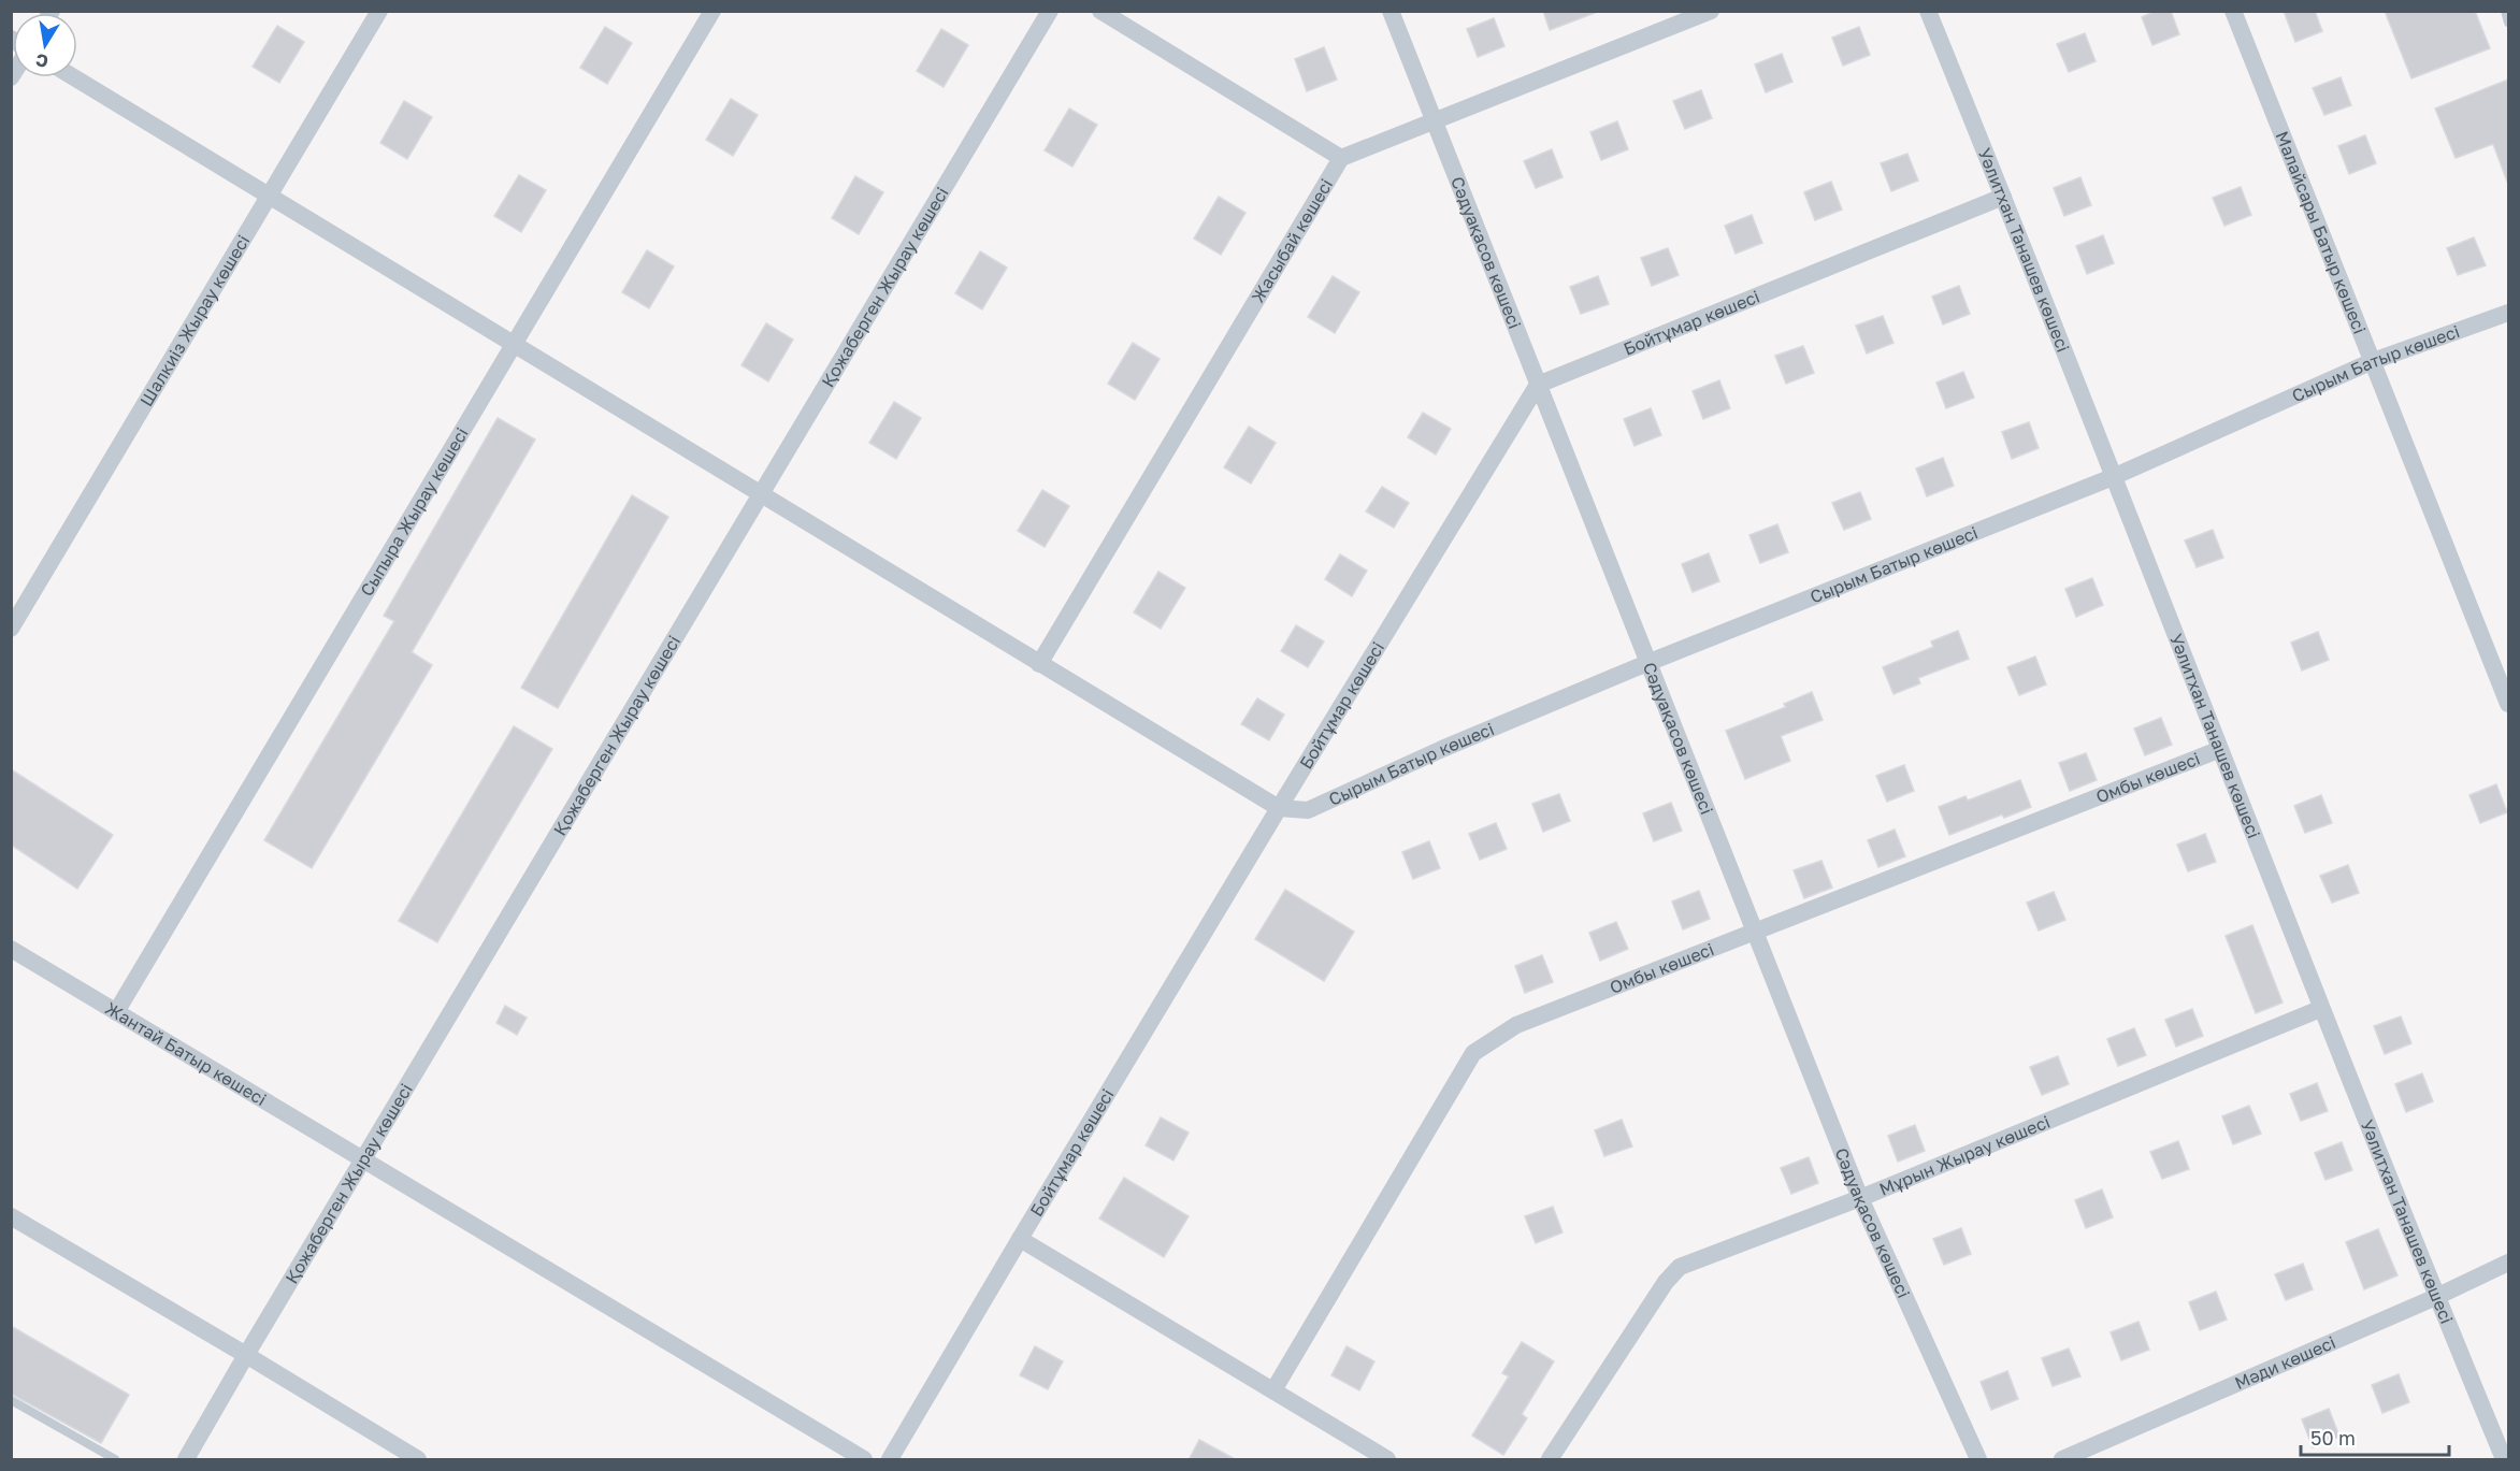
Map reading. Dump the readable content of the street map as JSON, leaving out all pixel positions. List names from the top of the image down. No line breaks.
{"streets":{"street":["Малайсары Батыр көшесі","Жасыбай көшесі","Уәлитхан Танашев көшесі","Сәдуақасов көшесі","Қожаберген Жырау көшесі","Шалкиіз Жырау көшесі","Бойтұмар көшесі","Сырым Батыр көшесі","Сыпыра Жырау көшесі","Омбы көшесі","Жантай Батыр көшесі","Мұрын Жырау көшесі","Мәди көшесі"]},"crossings":[["Малайсары Батыр көшесі","Сырым Батыр көшесі"],["Жасыбай көшесі","Сәдуақасов көшесі"],["Уәлитхан Танашев көшесі","Бойтұмар көшесі"],["Уәлитхан Танашев көшесі","Сырым Батыр көшесі"],["Уәлитхан Танашев көшесі","Омбы көшесі"],["Уәлитхан Танашев көшесі","Мұрын Жырау көшесі"],["Уәлитхан Танашев көшесі","Мәди көшесі"],["Сәдуақасов көшесі","Бойтұмар көшесі"],["Сәдуақасов көшесі","Сырым Батыр көшесі"],["Сәдуақасов көшесі","Омбы көшесі"],["Сәдуақасов көшесі","Мұрын Жырау көшесі"],["Қожаберген Жырау көшесі","Жантай Батыр көшесі"],["Бойтұмар көшесі","Сырым Батыр көшесі"],["Сыпыра Жырау көшесі","Жантай Батыр көшесі"]],"scale_bar":"50 m","north":"bottom"}
